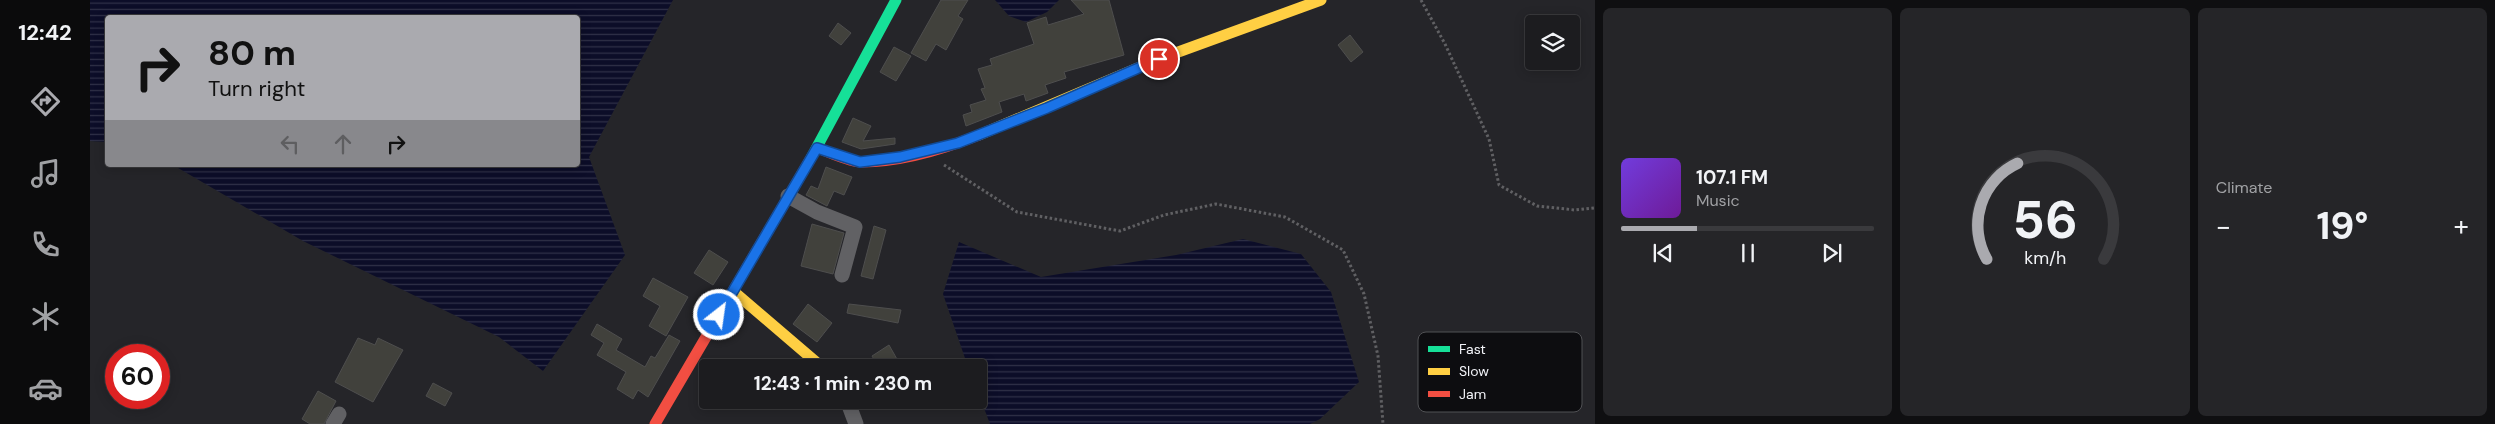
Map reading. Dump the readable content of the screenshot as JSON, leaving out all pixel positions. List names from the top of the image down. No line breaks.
{"legend":["Fast","Slow","Jam"],"page":{"tabs":"12:42","tile":"Climate","turn":["80 m","Turn right"],"song":["107.1 FM","Music"],"heat":["−","19°","+"],"limit":"60","trip":"12:43 · 1 min · 230 m","gauge":["56","km/h"]}}
